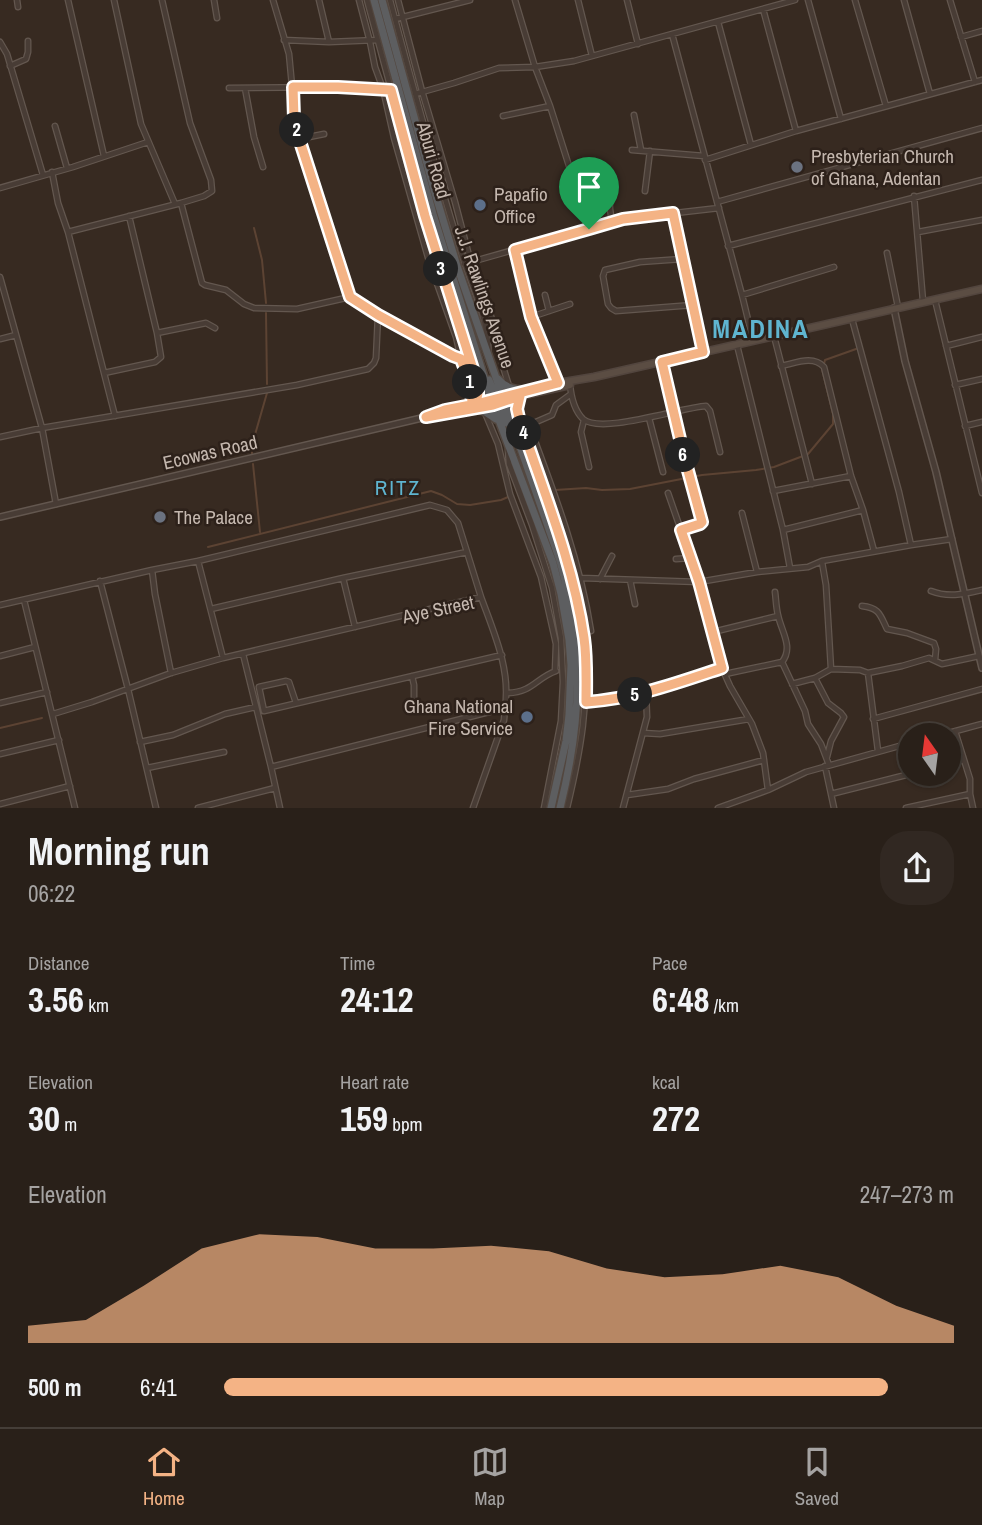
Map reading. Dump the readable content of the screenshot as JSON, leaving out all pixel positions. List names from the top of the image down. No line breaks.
{"streets":{"highway":["Aburi Road","J.J. Rawlings Avenue"],"street":["Ecowas Road","Aye Street"]},"crossings":[["Aburi Road","J.J. Rawlings Avenue"],["Aburi Road","Ecowas Road"],["J.J. Rawlings Avenue","Ecowas Road"]],"districts":["MADINA","RITZ"],"places":["Presbyterian Church of Ghana, Adentan","Papafio Office","The Palace","Ghana National Fire Service"],"north":"top","page":{"pins":["2","3","1","4","6","5"],"heading":["Morning run","06:22"],"stats":[["Distance","3.56 km"],["Time","24:12"],["Pace","6:48 /km"],["Elevation","30 m"],["Heart rate","159 bpm"],["kcal","272"]],"chart":["Elevation","247–273 m"],"list":[{"name":"500 m","note":"6:41"}],"tabs":["Home","Map","Saved"]}}
